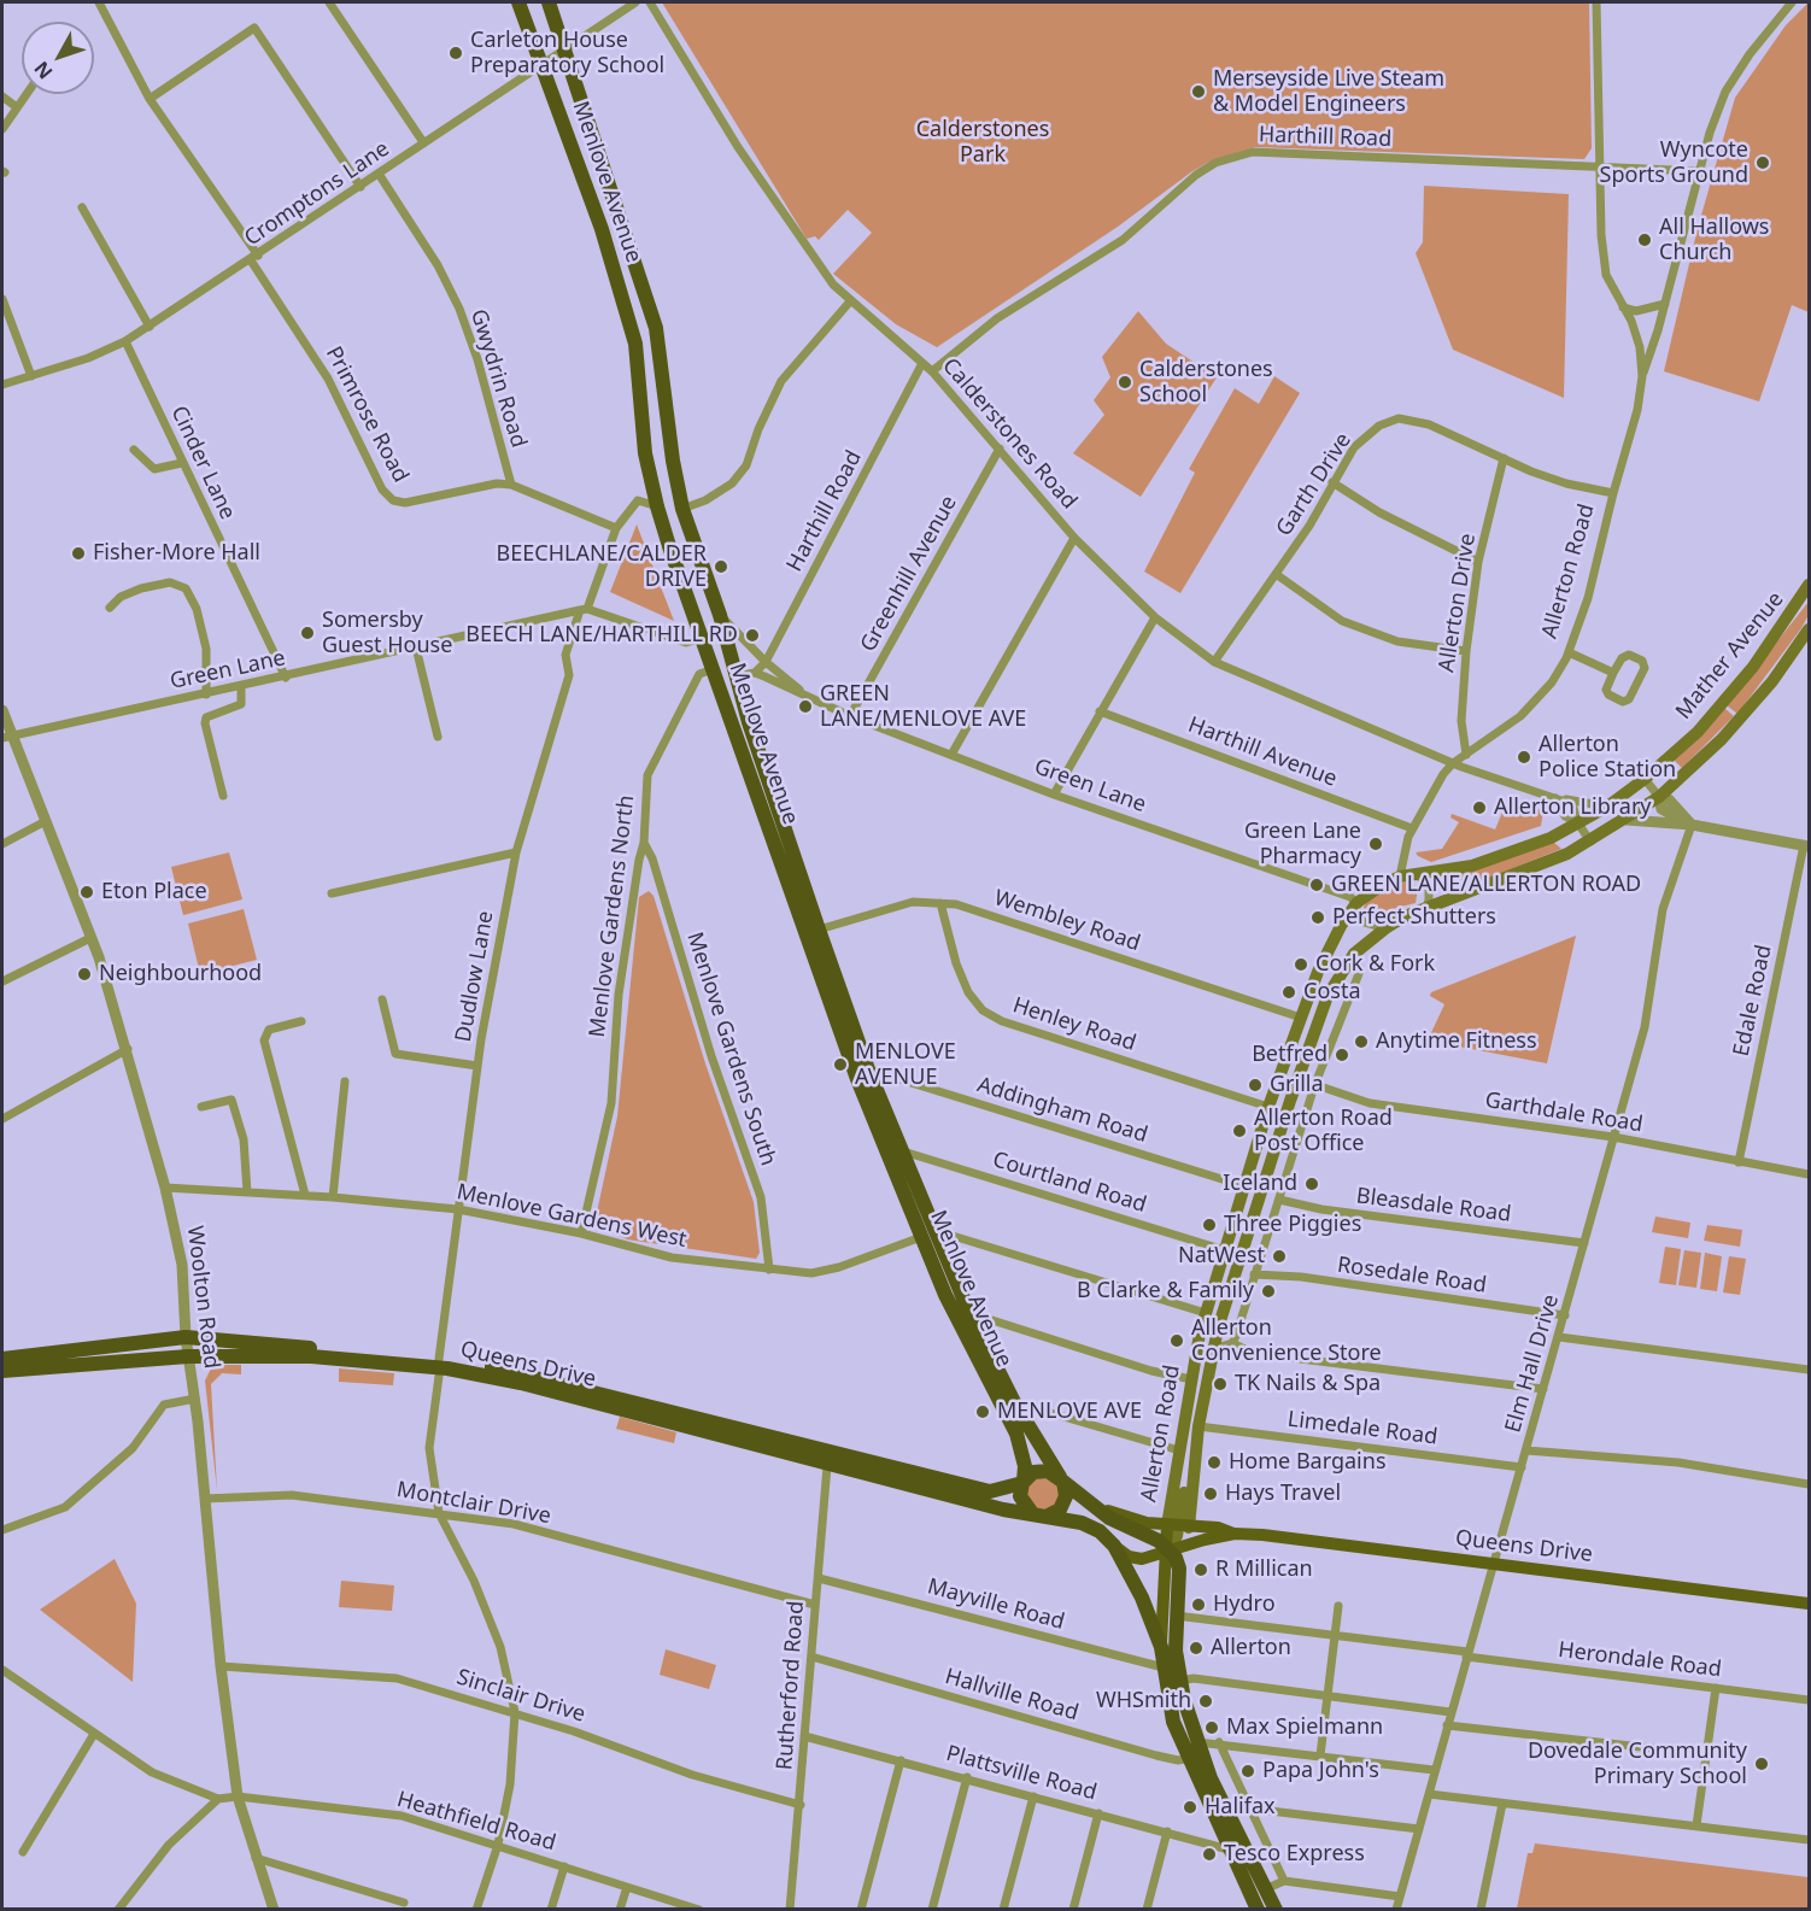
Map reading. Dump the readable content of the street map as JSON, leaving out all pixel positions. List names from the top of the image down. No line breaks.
{"streets":{"highway":["Menlove Avenue","Allerton Road","Queens Drive"],"main road":["Mather Avenue"],"street":["Harthill Road","Cromptons Lane","Gwydrin Road","Primrose Road","Calderstones Road","Cinder Lane","Garth Drive","Greenhill Avenue","Allerton Drive","Green Lane","Harthill Avenue","Menlove Gardens North","Wembley Road","Dudlow Lane","Edale Road","Henley Road","Menlove Gardens South","Addingham Road","Garthdale Road","Courtland Road","Bleasdale Road","Menlove Gardens West","Rosedale Road","Woolton Road","Elm Hall Drive","Limedale Road","Montclair Drive","Mayville Road","Herondale Road","Rutherford Road","Hallville Road","Sinclair Drive","Plattsville Road","Heathfield Road"]},"crossings":[["Harthill Road","Calderstones Road"],["Harthill Road","Allerton Road"],["Harthill Road","Green Lane"],["Menlove Avenue","Cromptons Lane"],["Menlove Avenue","Green Lane"],["Menlove Avenue","Menlove Gardens North"],["Menlove Avenue","Wembley Road"],["Menlove Avenue","Dudlow Lane"],["Menlove Avenue","Addingham Road"],["Menlove Avenue","Courtland Road"],["Menlove Avenue","Menlove Gardens West"],["Menlove Avenue","Queens Drive"],["Cromptons Lane","Gwydrin Road"],["Cromptons Lane","Primrose Road"],["Cromptons Lane","Cinder Lane"],["Gwydrin Road","Primrose Road"],["Primrose Road","Dudlow Lane"],["Calderstones Road","Garth Drive"],["Calderstones Road","Allerton Road"],["Calderstones Road","Greenhill Avenue"],["Calderstones Road","Mather Avenue"],["Cinder Lane","Green Lane"],["Garth Drive","Allerton Road"],["Garth Drive","Allerton Drive"],["Allerton Road","Allerton Drive"],["Allerton Road","Mather Avenue"],["Allerton Road","Harthill Avenue"],["Allerton Road","Wembley Road"],["Allerton Road","Henley Road"],["Allerton Road","Addingham Road"],["Allerton Road","Garthdale Road"],["Allerton Road","Courtland Road"],["Allerton Road","Queens Drive"],["Allerton Road","Limedale Road"],["Allerton Road","Mayville Road"],["Allerton Road","Herondale Road"],["Allerton Road","Hallville Road"],["Allerton Road","Plattsville Road"],["Greenhill Avenue","Green Lane"],["Mather Avenue","Green Lane"],["Green Lane","Dudlow Lane"],["Green Lane","Woolton Road"],["Menlove Gardens North","Menlove Gardens South"],["Menlove Gardens North","Menlove Gardens West"],["Wembley Road","Henley Road"],["Dudlow Lane","Menlove Gardens West"],["Dudlow Lane","Queens Drive"],["Dudlow Lane","Montclair Drive"],["Dudlow Lane","Sinclair Drive"],["Dudlow Lane","Heathfield Road"],["Edale Road","Garthdale Road"],["Menlove Gardens South","Menlove Gardens West"],["Garthdale Road","Elm Hall Drive"],["Bleasdale Road","Elm Hall Drive"],["Menlove Gardens West","Woolton Road"],["Rosedale Road","Elm Hall Drive"],["Woolton Road","Queens Drive"],["Woolton Road","Montclair Drive"],["Woolton Road","Sinclair Drive"],["Woolton Road","Heathfield Road"],["Elm Hall Drive","Queens Drive"],["Elm Hall Drive","Limedale Road"],["Elm Hall Drive","Herondale Road"],["Elm Hall Drive","Hallville Road"],["Queens Drive","Rutherford Road"],["Montclair Drive","Rutherford Road"],["Mayville Road","Rutherford Road"],["Rutherford Road","Hallville Road"],["Rutherford Road","Sinclair Drive"],["Rutherford Road","Plattsville Road"]],"parks":["Calderstones Park"],"places":["Carleton House Preparatory School","Merseyside Live Steam & Model Engineers","Wyncote Sports Ground","All Hallows Church","Calderstones School","Fisher-More Hall","BEECHLANE/CALDER DRIVE","Somersby Guest House","BEECH LANE/HARTHILL RD","GREEN LANE/MENLOVE AVE","Allerton Police Station","Allerton Library","Green Lane Pharmacy","GREEN LANE/ALLERTON ROAD","Eton Place","Perfect Shutters","Cork & Fork","Neighbourhood","Costa","Anytime Fitness","Betfred","MENLOVE AVENUE","Grilla","Allerton Road Post Office","Iceland","Three Piggies","NatWest","B Clarke & Family","Allerton Convenience Store","TK Nails & Spa","MENLOVE AVE","Home Bargains","Hays Travel","R Millican","Hydro","Allerton","WHSmith","Max Spielmann","Dovedale Community Primary School","Papa John's","Halifax","Tesco Express"],"north":"bottom left"}
